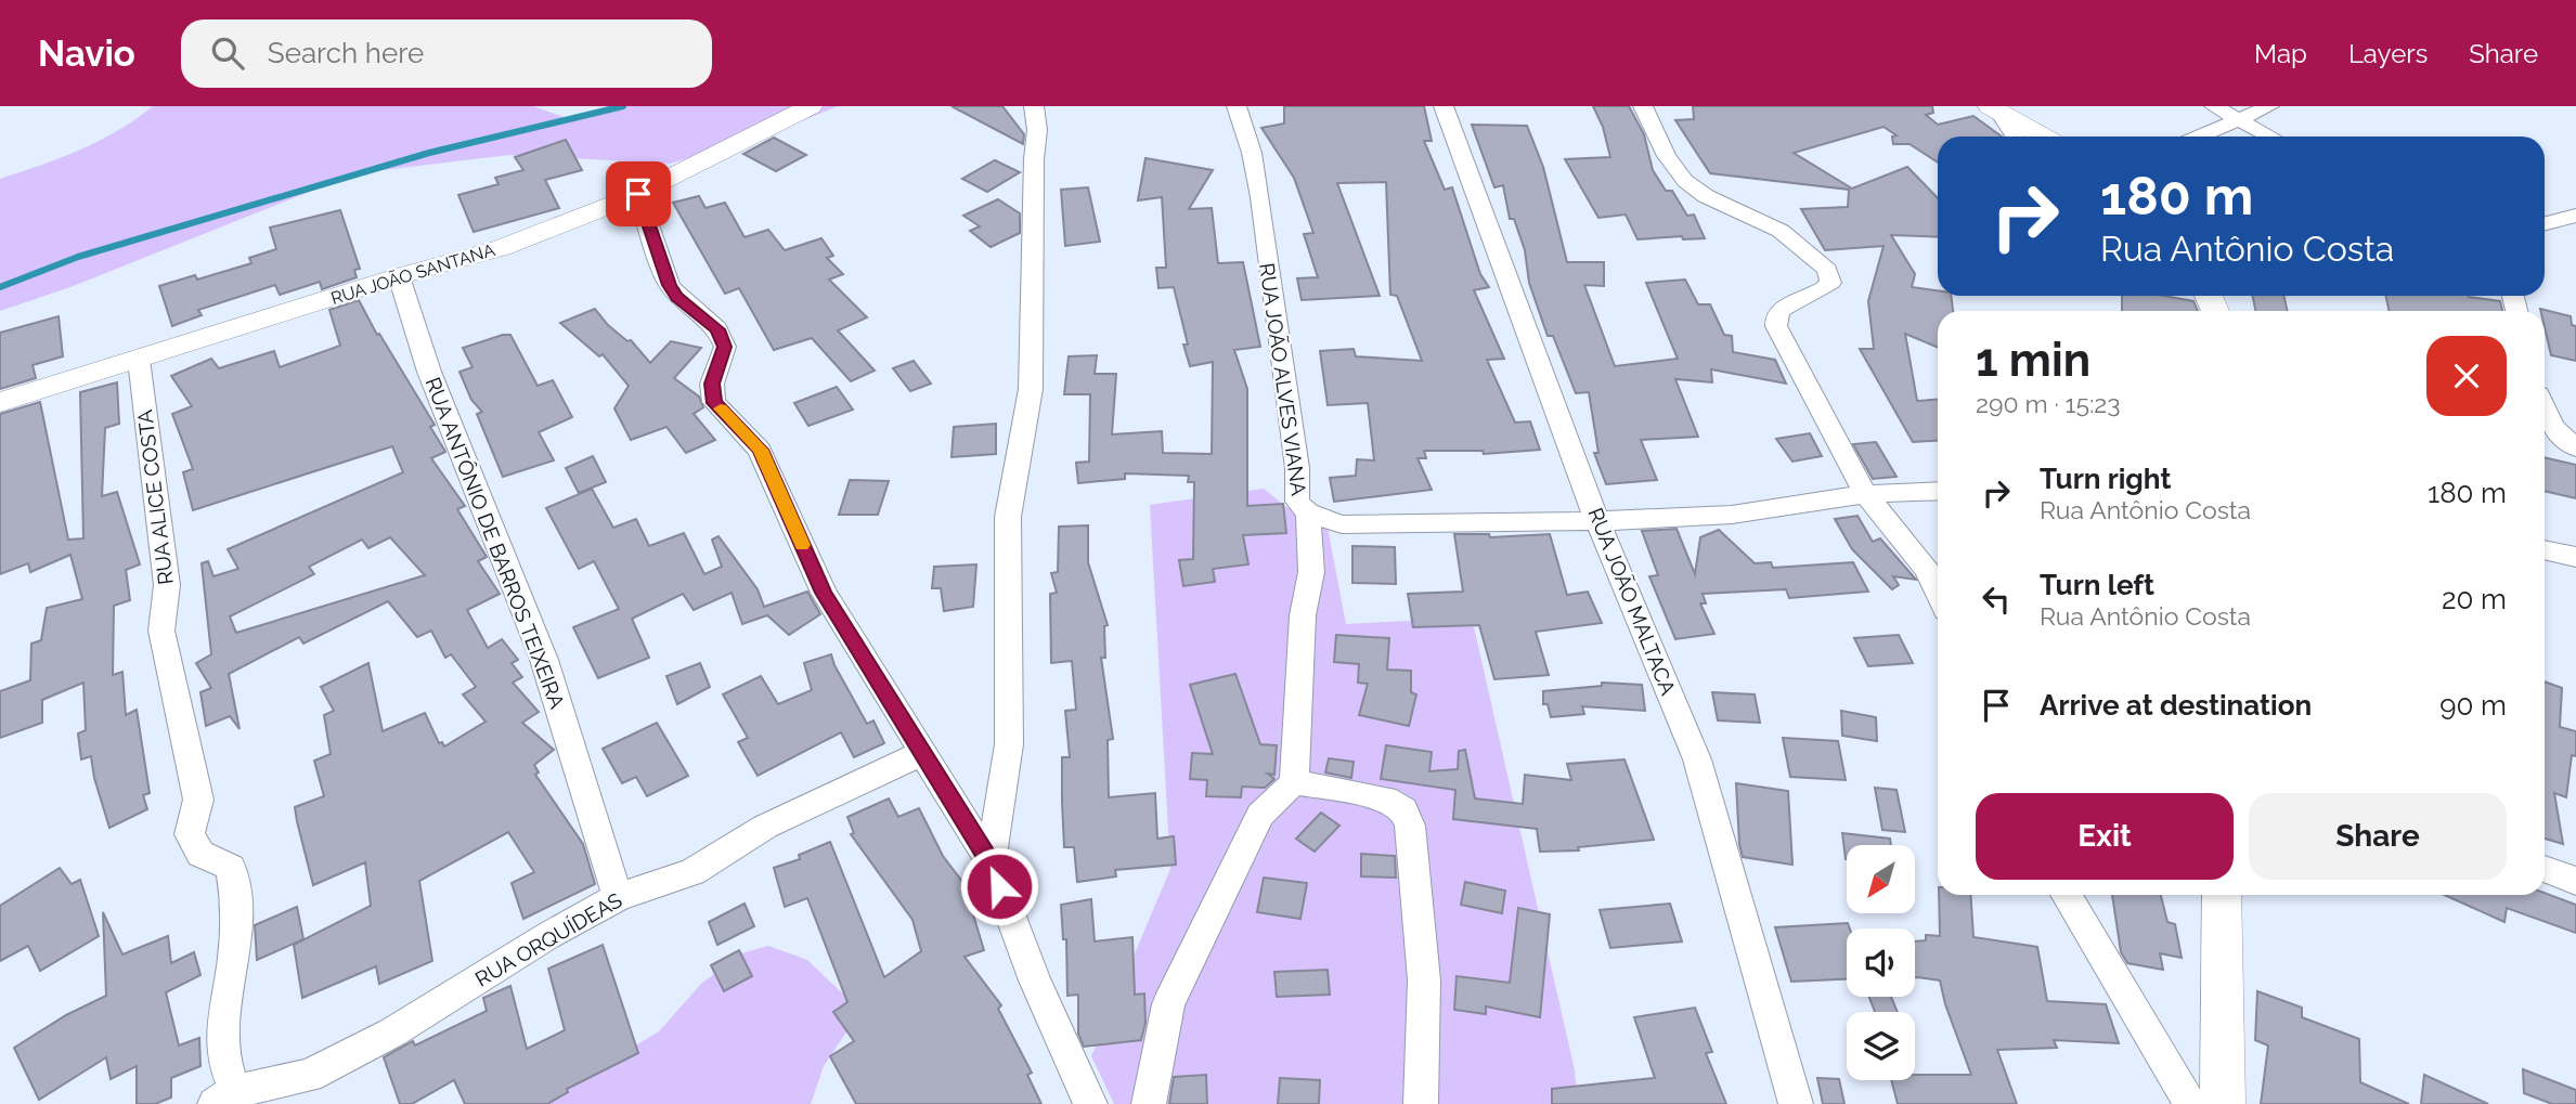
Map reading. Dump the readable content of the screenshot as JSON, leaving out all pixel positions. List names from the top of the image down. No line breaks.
{"streets":{"street":["RUA JOÃO SANTANA","RUA JOÃO ALVES VIANA","RUA ALICE COSTA","RUA ANTÔNIO DE BARROS TEIXEIRA","RUA JOÃO MALTACA","RUA ORQUÍDEAS"]},"crossings":[["RUA JOÃO SANTANA","RUA ALICE COSTA"],["RUA JOÃO SANTANA","RUA ANTÔNIO DE BARROS TEIXEIRA"],["RUA JOÃO ALVES VIANA","RUA JOÃO MALTACA"],["RUA ALICE COSTA","RUA ORQUÍDEAS"],["RUA ANTÔNIO DE BARROS TEIXEIRA","RUA ORQUÍDEAS"]],"north":"bottom left","page":{"header":"Navio","search":"Search here","nav":["Map","Layers","Share"],"turn":["180 m","Rua Antônio Costa"],"heading":["1 min","290 m · 15:23"],"list":[{"name":"Turn right","note":"Rua Antônio Costa","value":"180 m"},{"name":"Turn left","note":"Rua Antônio Costa","value":"20 m"},{"name":"Arrive at destination","value":"90 m"}],"buttons":["Exit","Share"]}}
